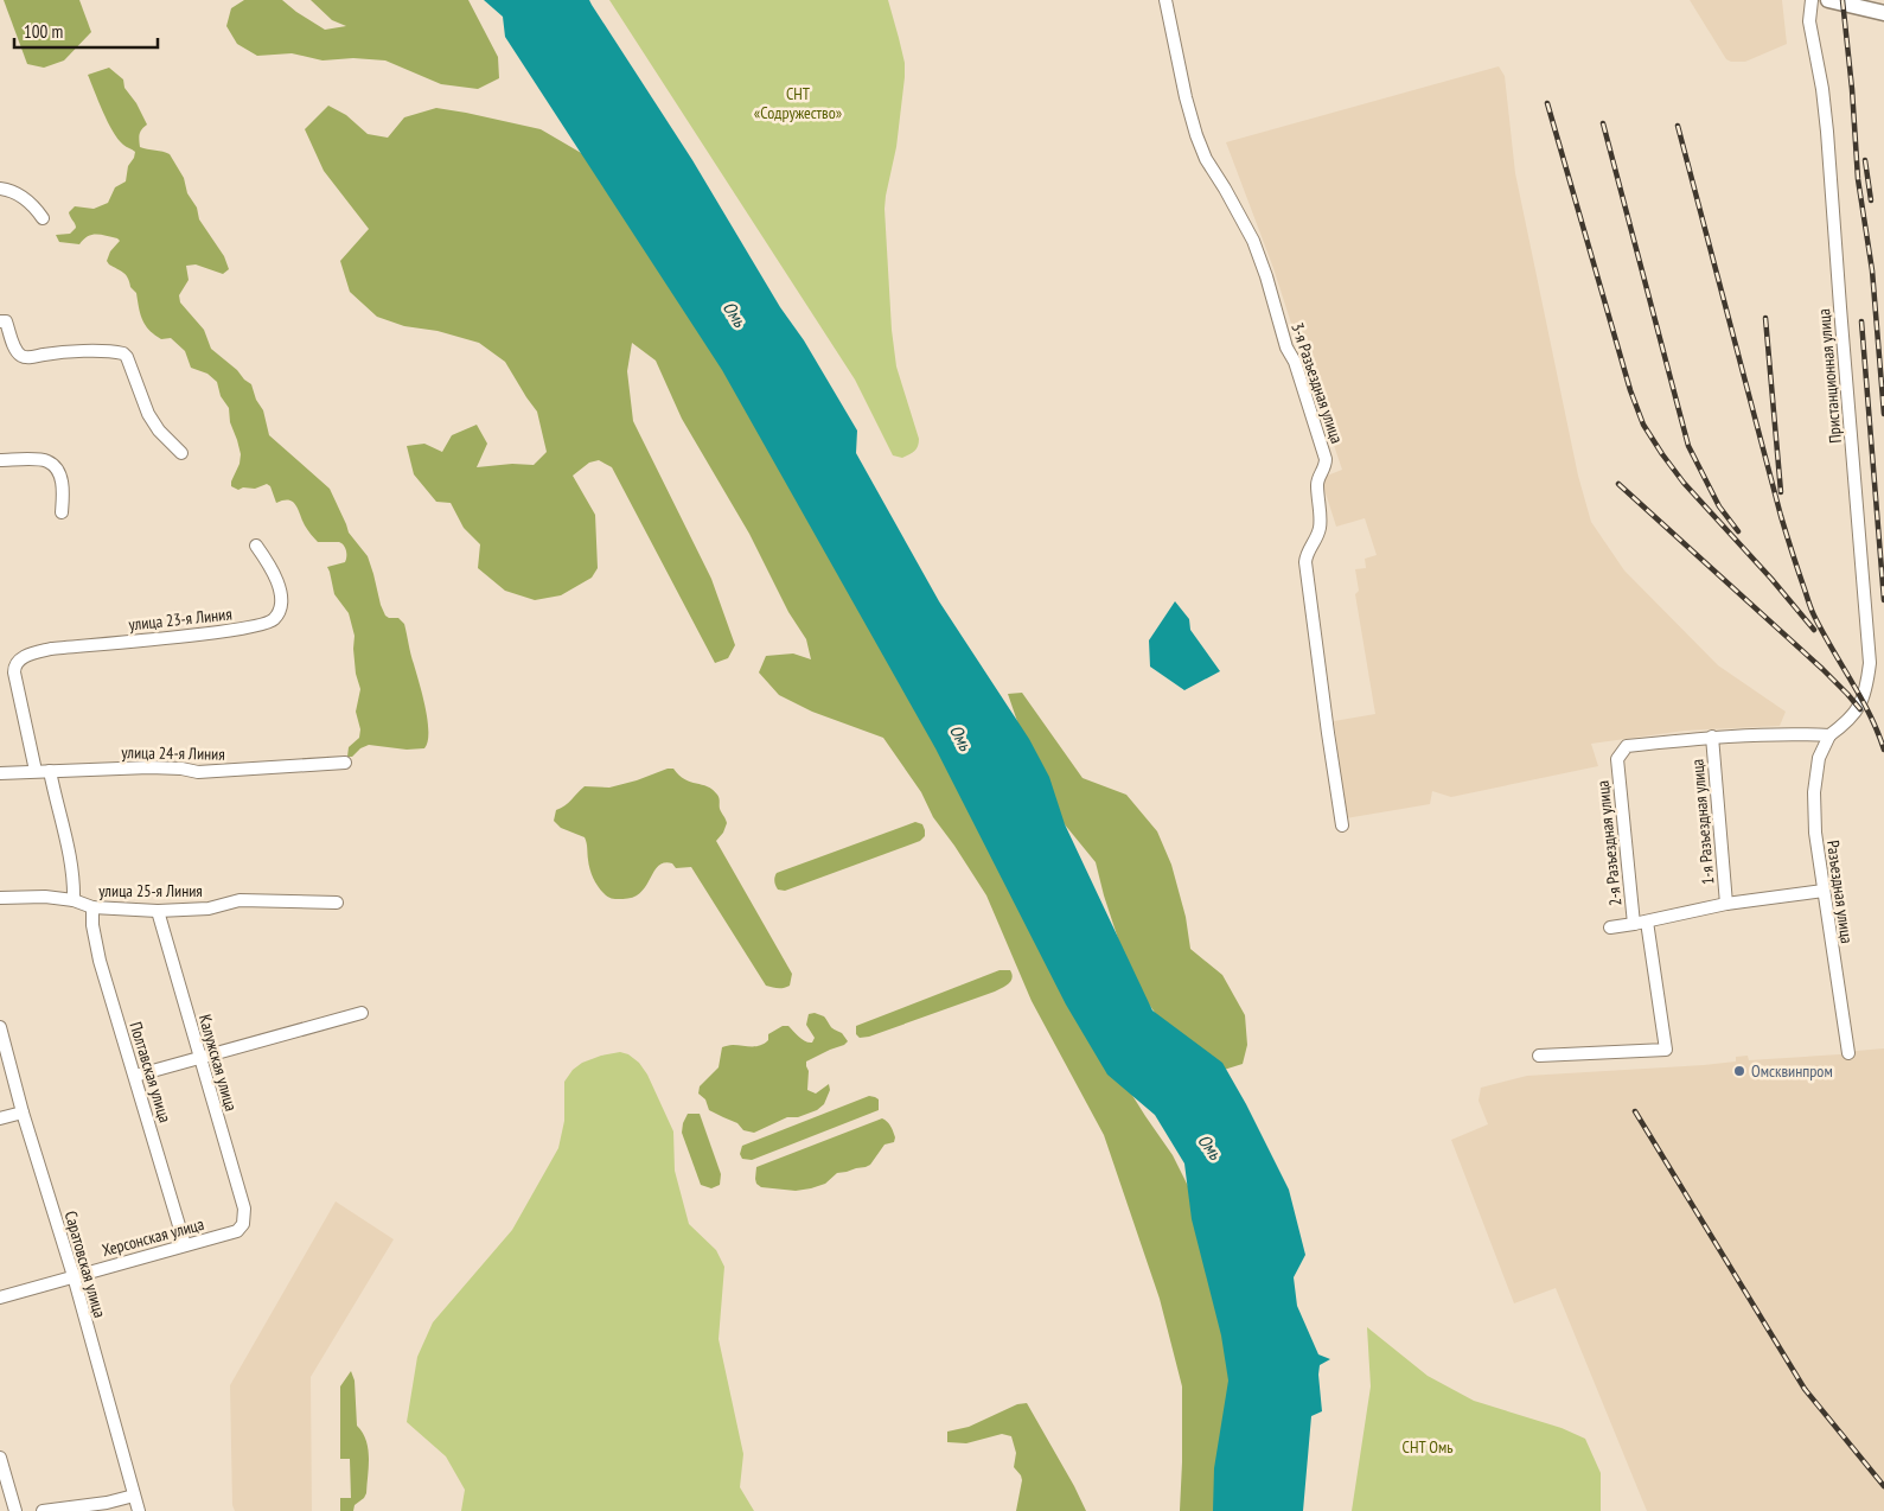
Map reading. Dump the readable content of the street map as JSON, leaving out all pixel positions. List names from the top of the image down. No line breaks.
{"streets":{"street":["Пристанционная улица","3-я Разъездная улица","улица 23-я Линия","улица 24-я Линия","1-я Разъездная улица","2-я Разъездная улица","улица 25-я Линия","Разъездная улица","Калужская улица","Полтавская улица","Херсонская улица","Саратовская улица"]},"crossings":[["Пристанционная улица","Разъездная улица"],["улица 23-я Линия","улица 24-я Линия"],["1-я Разъездная улица","2-я Разъездная улица"],["улица 25-я Линия","Калужская улица"],["улица 25-я Линия","Полтавская улица"],["Калужская улица","Херсонская улица"],["Полтавская улица","Херсонская улица"],["Херсонская улица","Саратовская улица"]],"water":["Омь"],"parks":["СНТ «Содружество»","СНТ Омь"],"places":["Омсквинпром"],"scale_bar":"100 m"}
